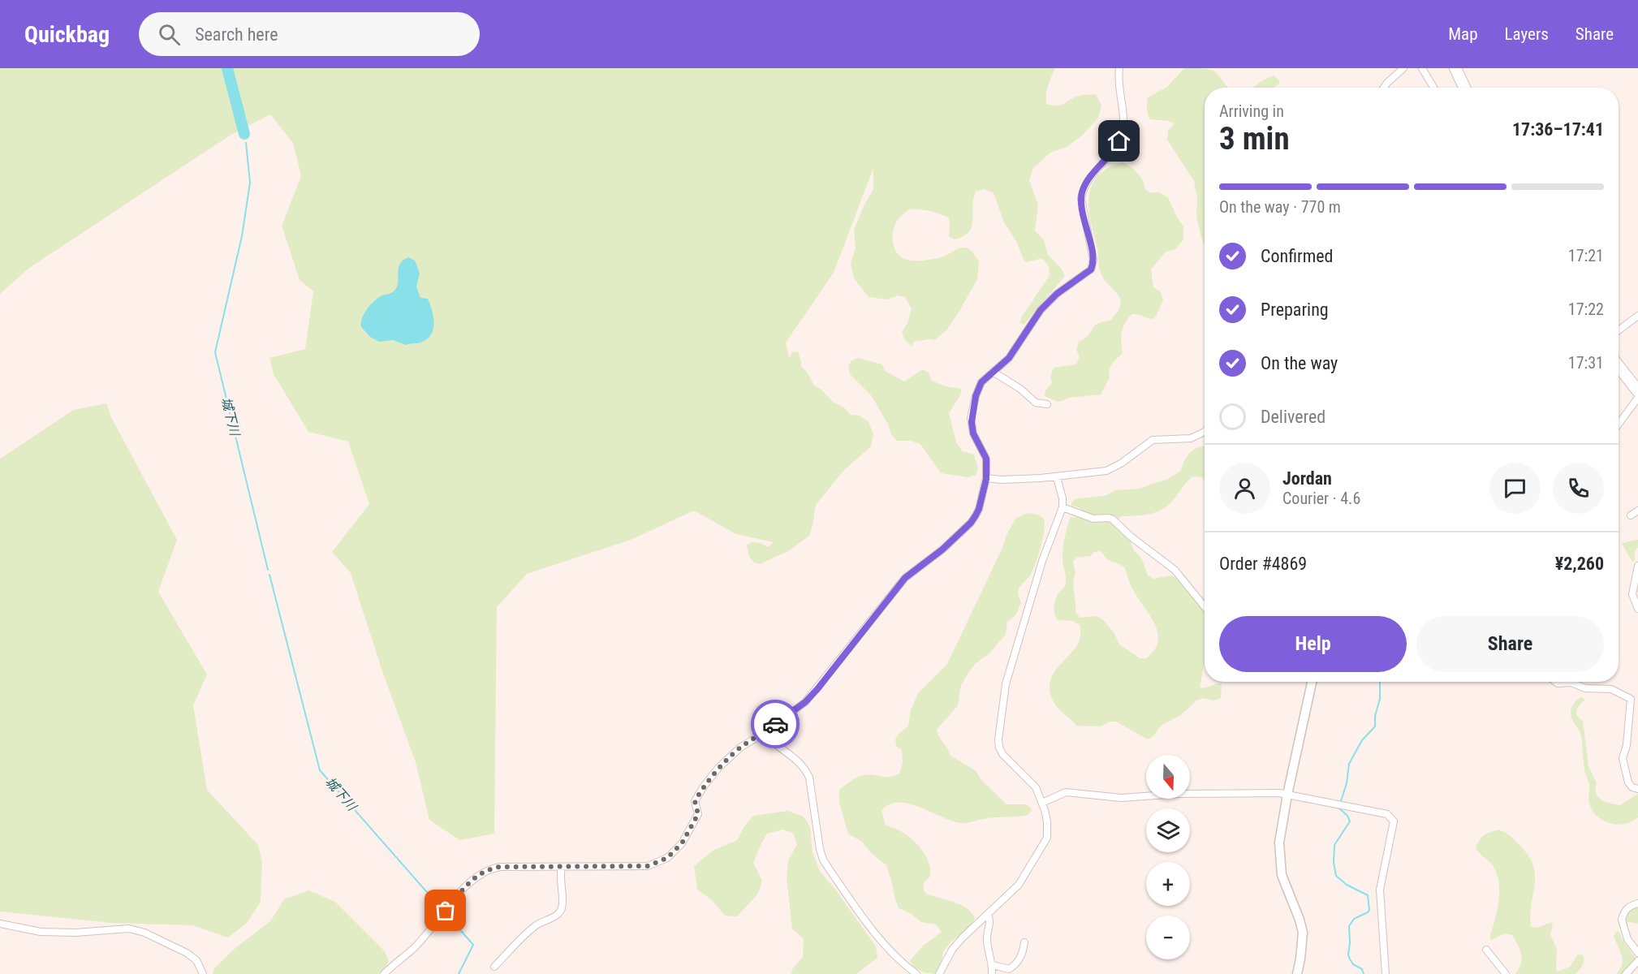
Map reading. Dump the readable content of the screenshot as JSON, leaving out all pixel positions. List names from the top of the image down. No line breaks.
{"water":["城下川"],"north":"bottom","page":{"header":"Quickbag","search":"Search here","nav":["Map","Layers","Share"],"heading":["3 min","Arriving in","17:36–17:41"],"panel":["Jordan","Courier · 4.6","Order #4869","¥2,260"],"bar":"On the way · 770 m","list":[["Confirmed","17:21"],["Preparing","17:22"],["On the way","17:31"],"Delivered"],"buttons":["Help","Share"],"map_buttons":["+","−"]}}
